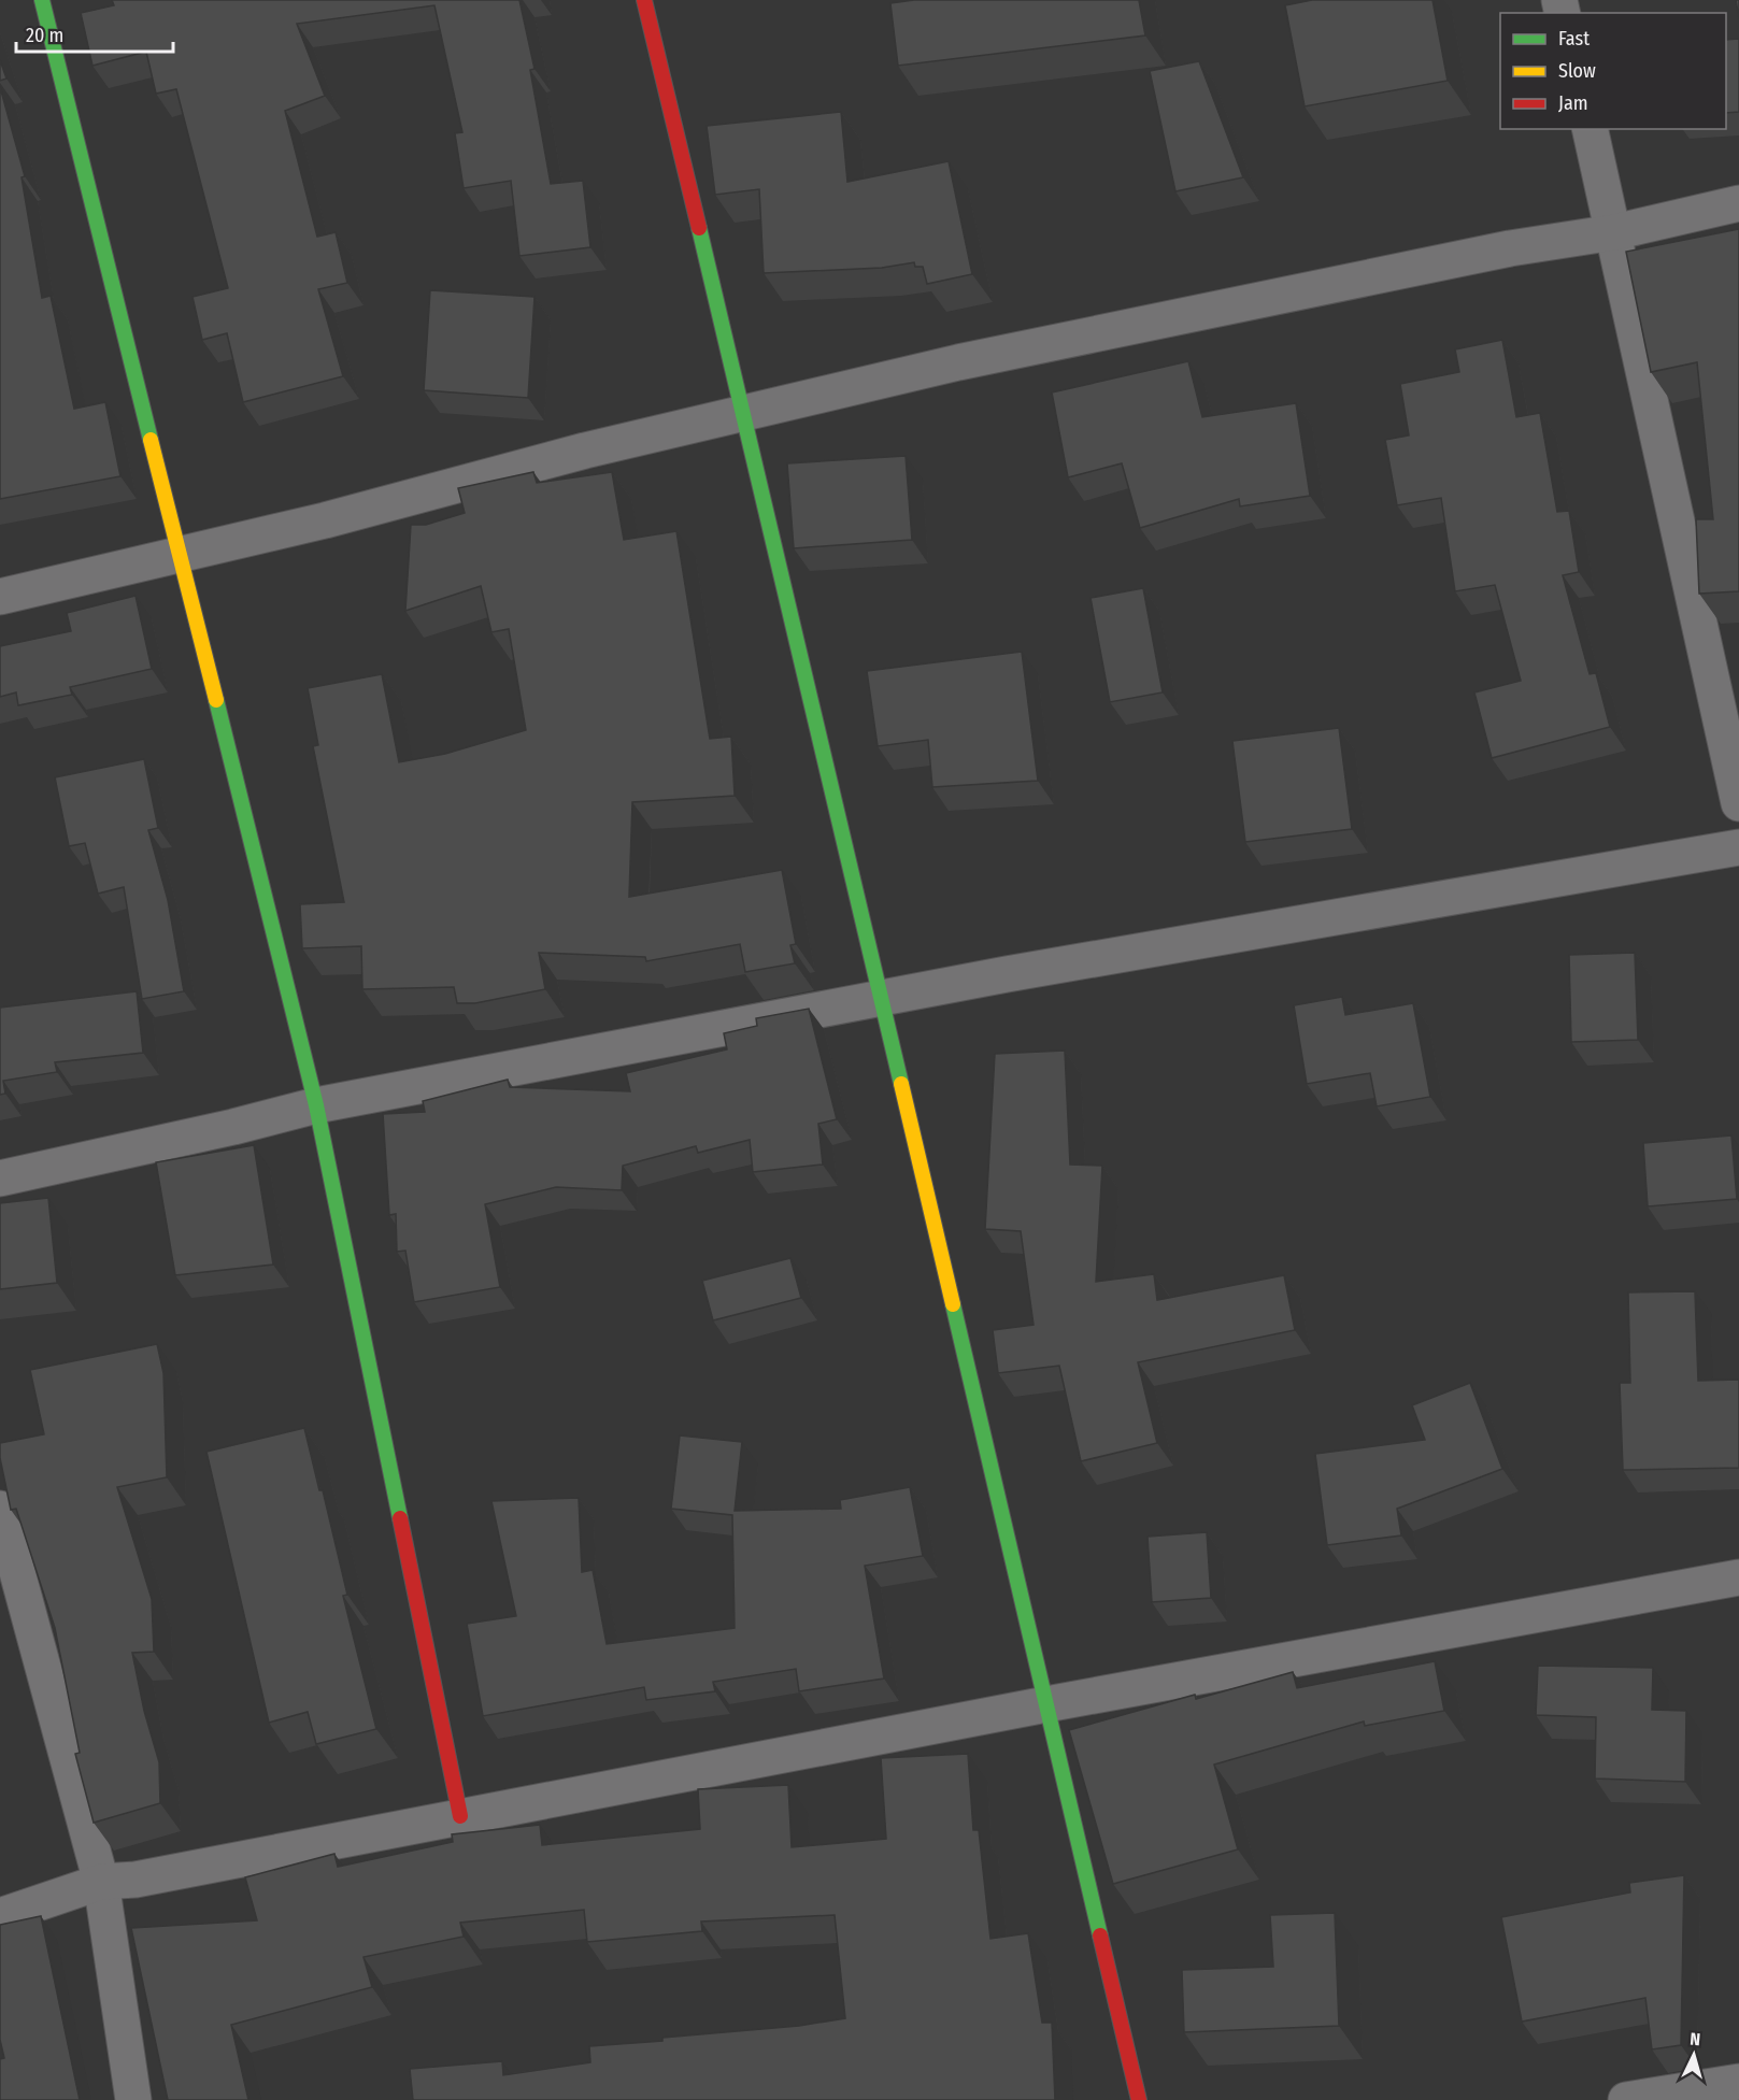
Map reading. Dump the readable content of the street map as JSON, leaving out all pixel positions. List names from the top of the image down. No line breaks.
{"legend":["Fast","Slow","Jam"],"scale_bar":"20 m","north":"top"}
